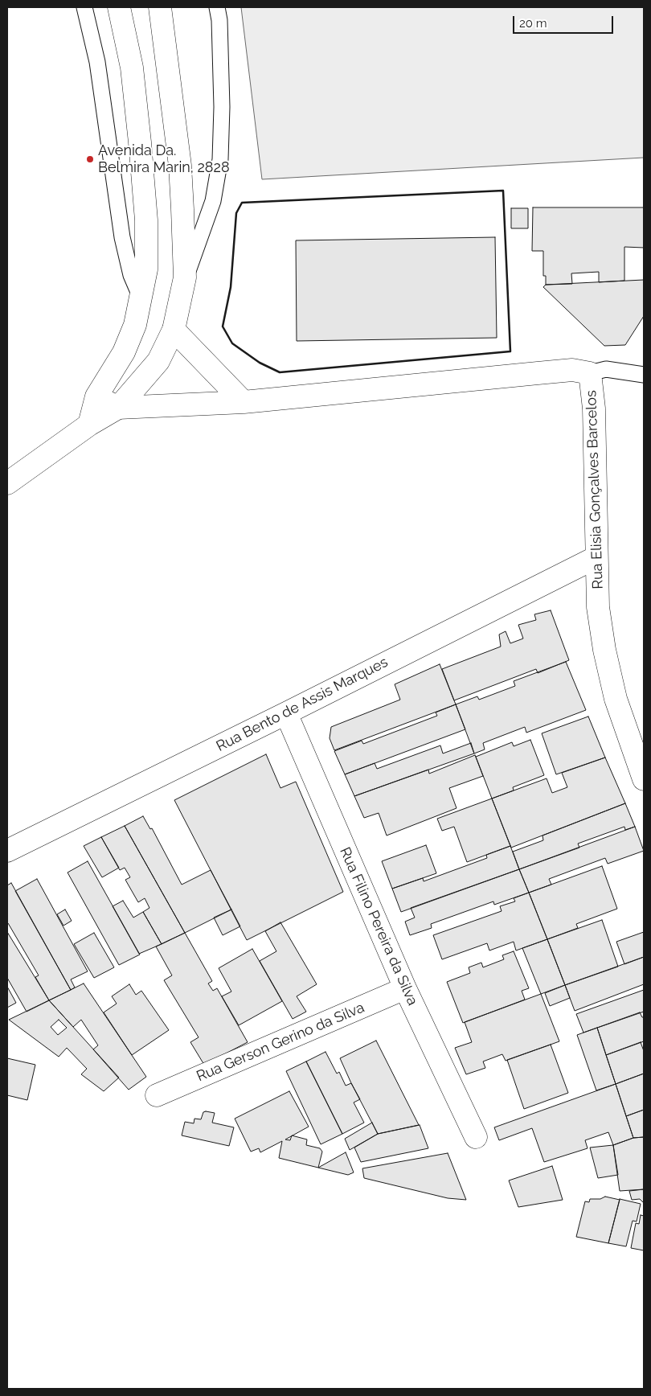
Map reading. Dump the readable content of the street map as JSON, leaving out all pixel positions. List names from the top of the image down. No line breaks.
{"streets":{"street":["Rua Elisia Gonçalves Barcelos","Rua Bento de Assis Marques","Rua Filino Pereira da Silva","Rua Gerson Gerino da Silva"]},"crossings":[["Rua Elisia Gonçalves Barcelos","Rua Bento de Assis Marques"],["Rua Bento de Assis Marques","Rua Filino Pereira da Silva"],["Rua Filino Pereira da Silva","Rua Gerson Gerino da Silva"]],"places":["Avenida Da. Belmira Marin, 2828"],"scale_bar":"20 m"}
